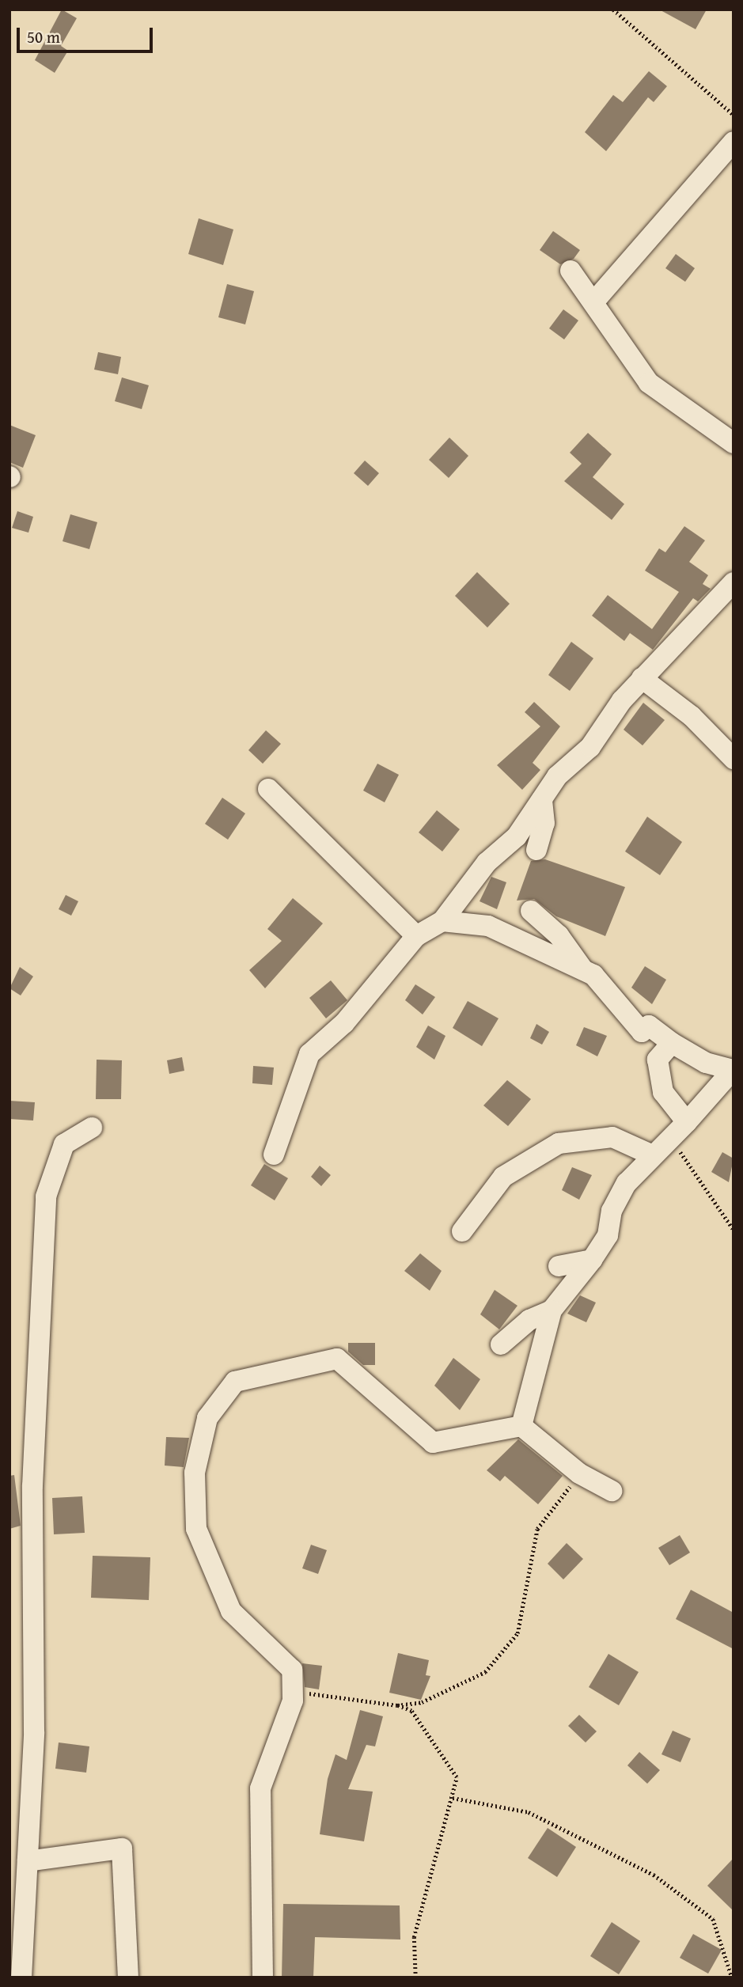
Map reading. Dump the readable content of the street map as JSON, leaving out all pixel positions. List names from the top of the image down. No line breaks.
{"scale_bar":"50 m"}
